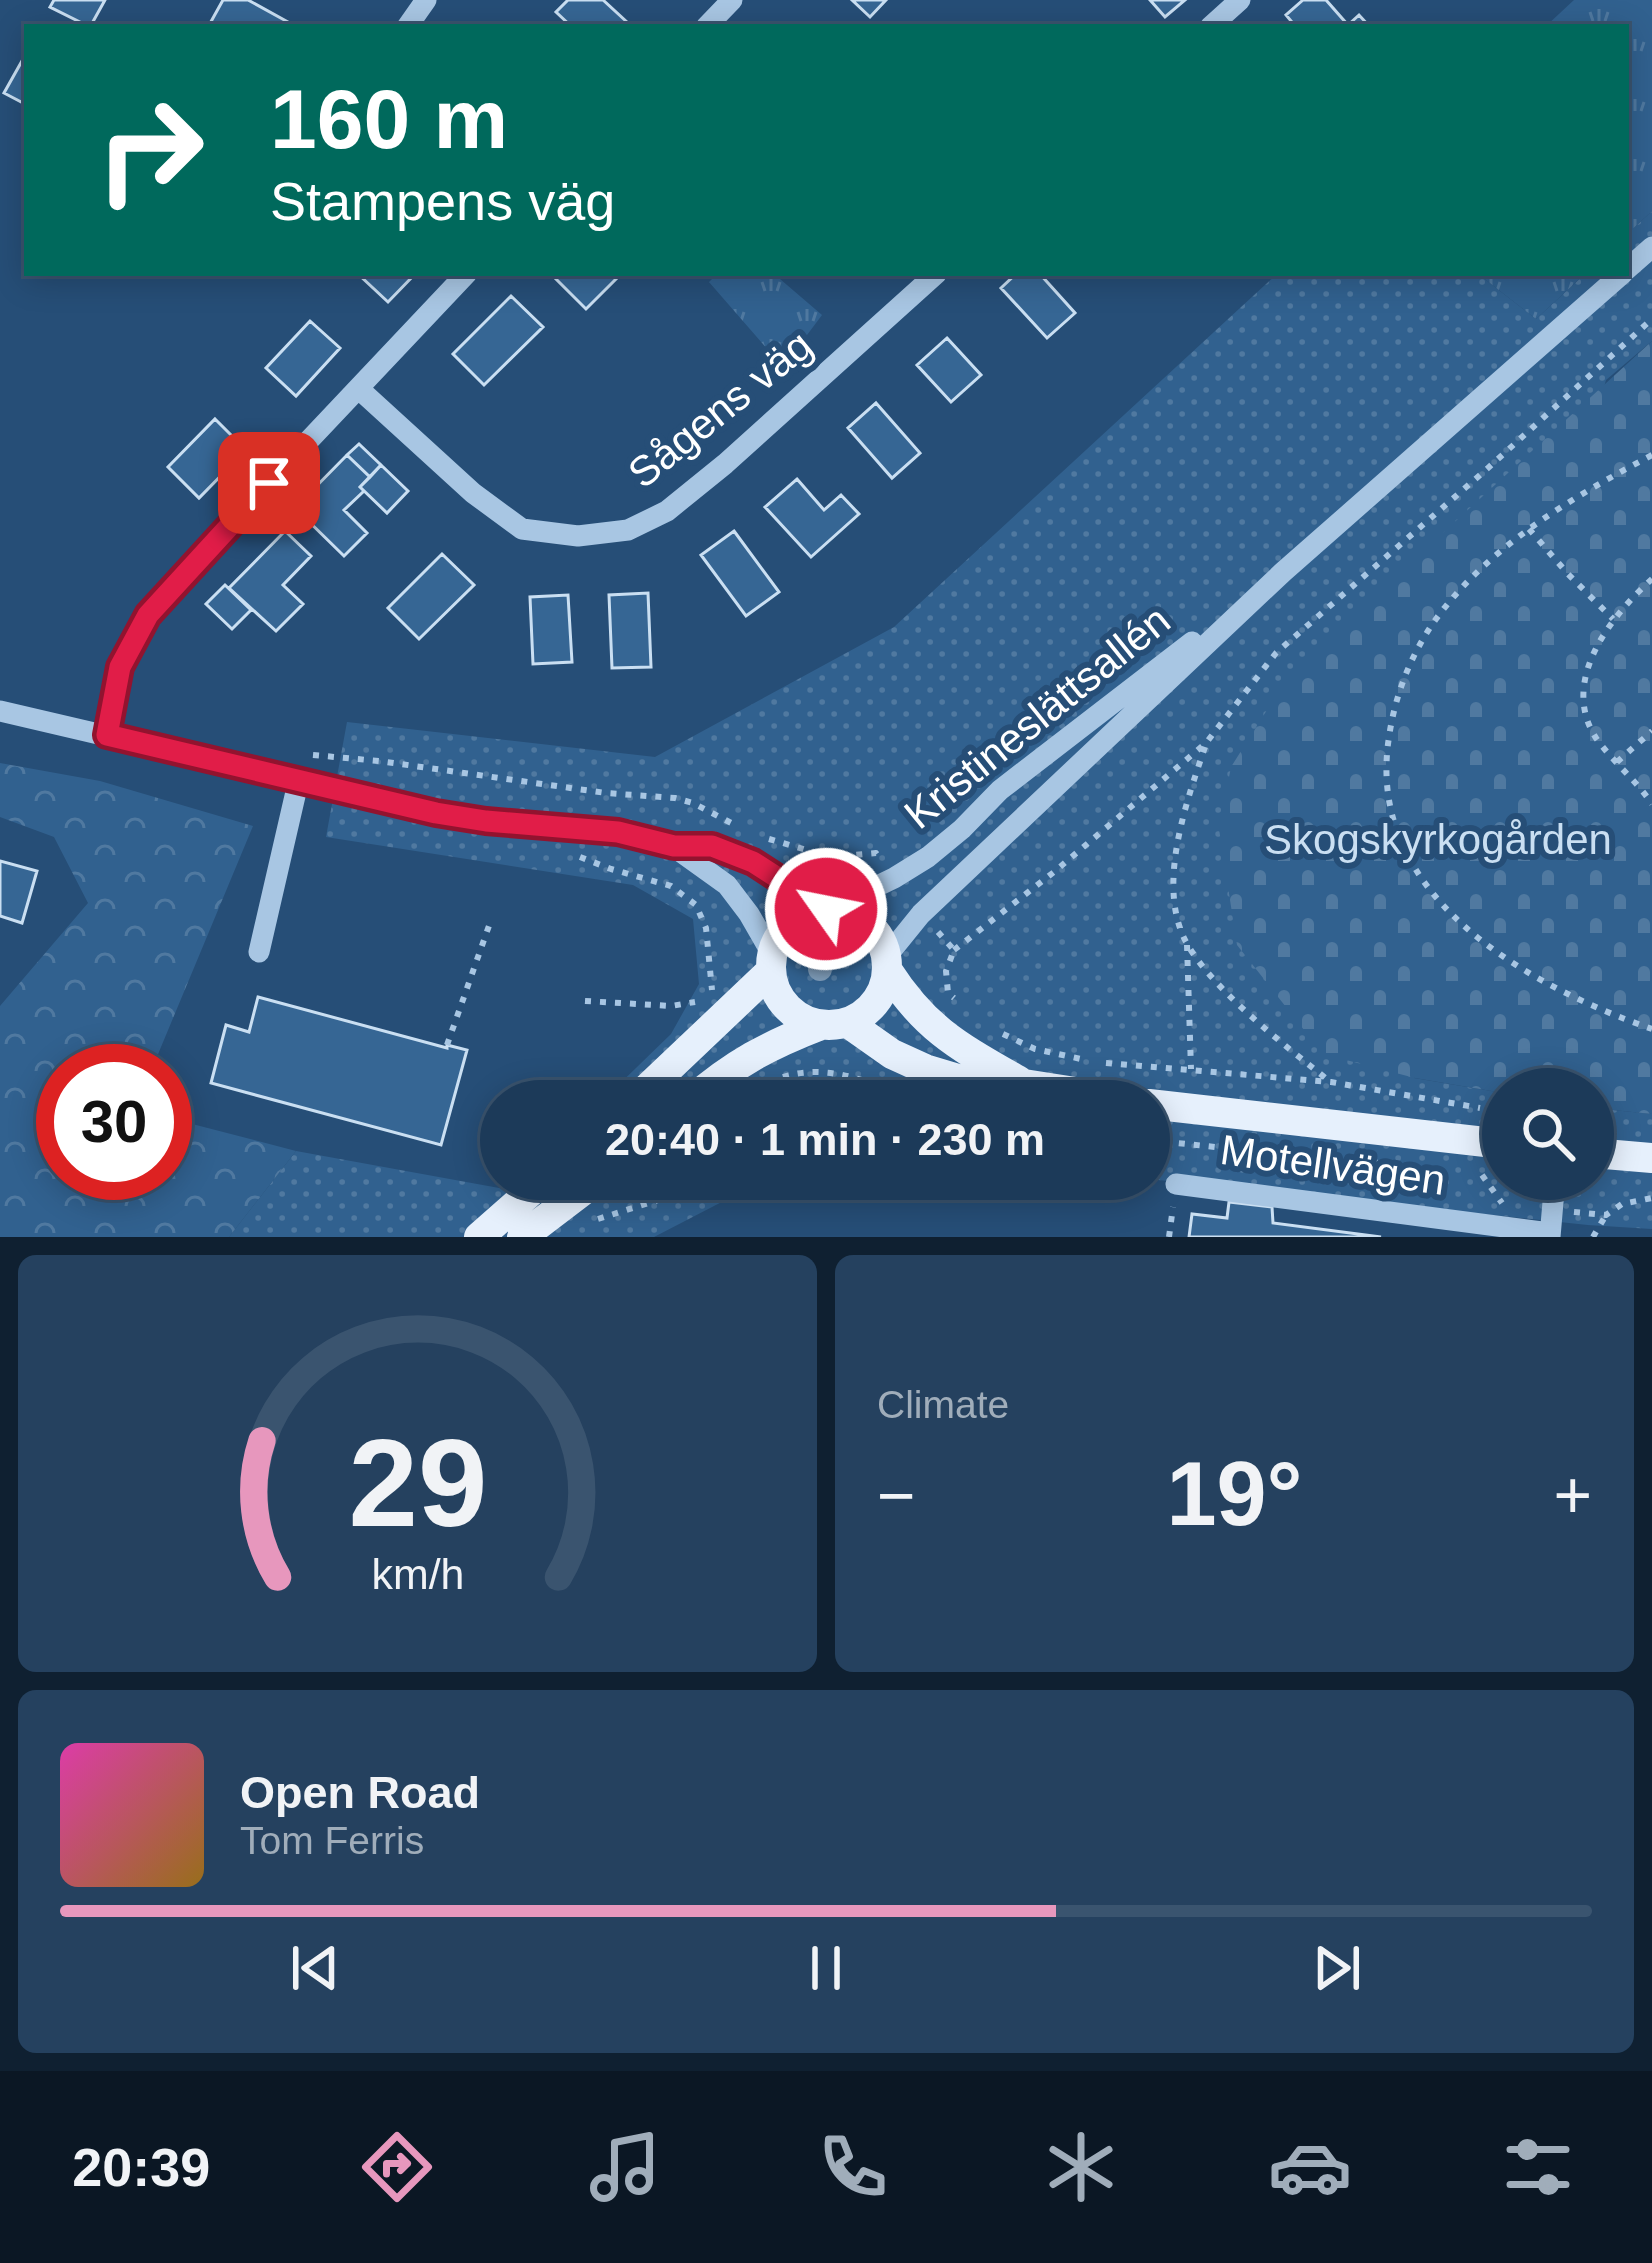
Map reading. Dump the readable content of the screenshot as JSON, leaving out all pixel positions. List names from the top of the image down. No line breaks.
{"streets":{"street":["Sågens väg","Kristineslättsallén","Motellvägen"]},"parks":["Skogskyrkogården"],"page":{"turn":["160 m","Stampens väg"],"limit":"30","trip":"20:40 · 1 min · 230 m","tile":"Climate","heat":["−","19°","+"],"song":["Open Road","Tom Ferris"],"tabs":"20:39","gauge":["29","km/h"]}}
